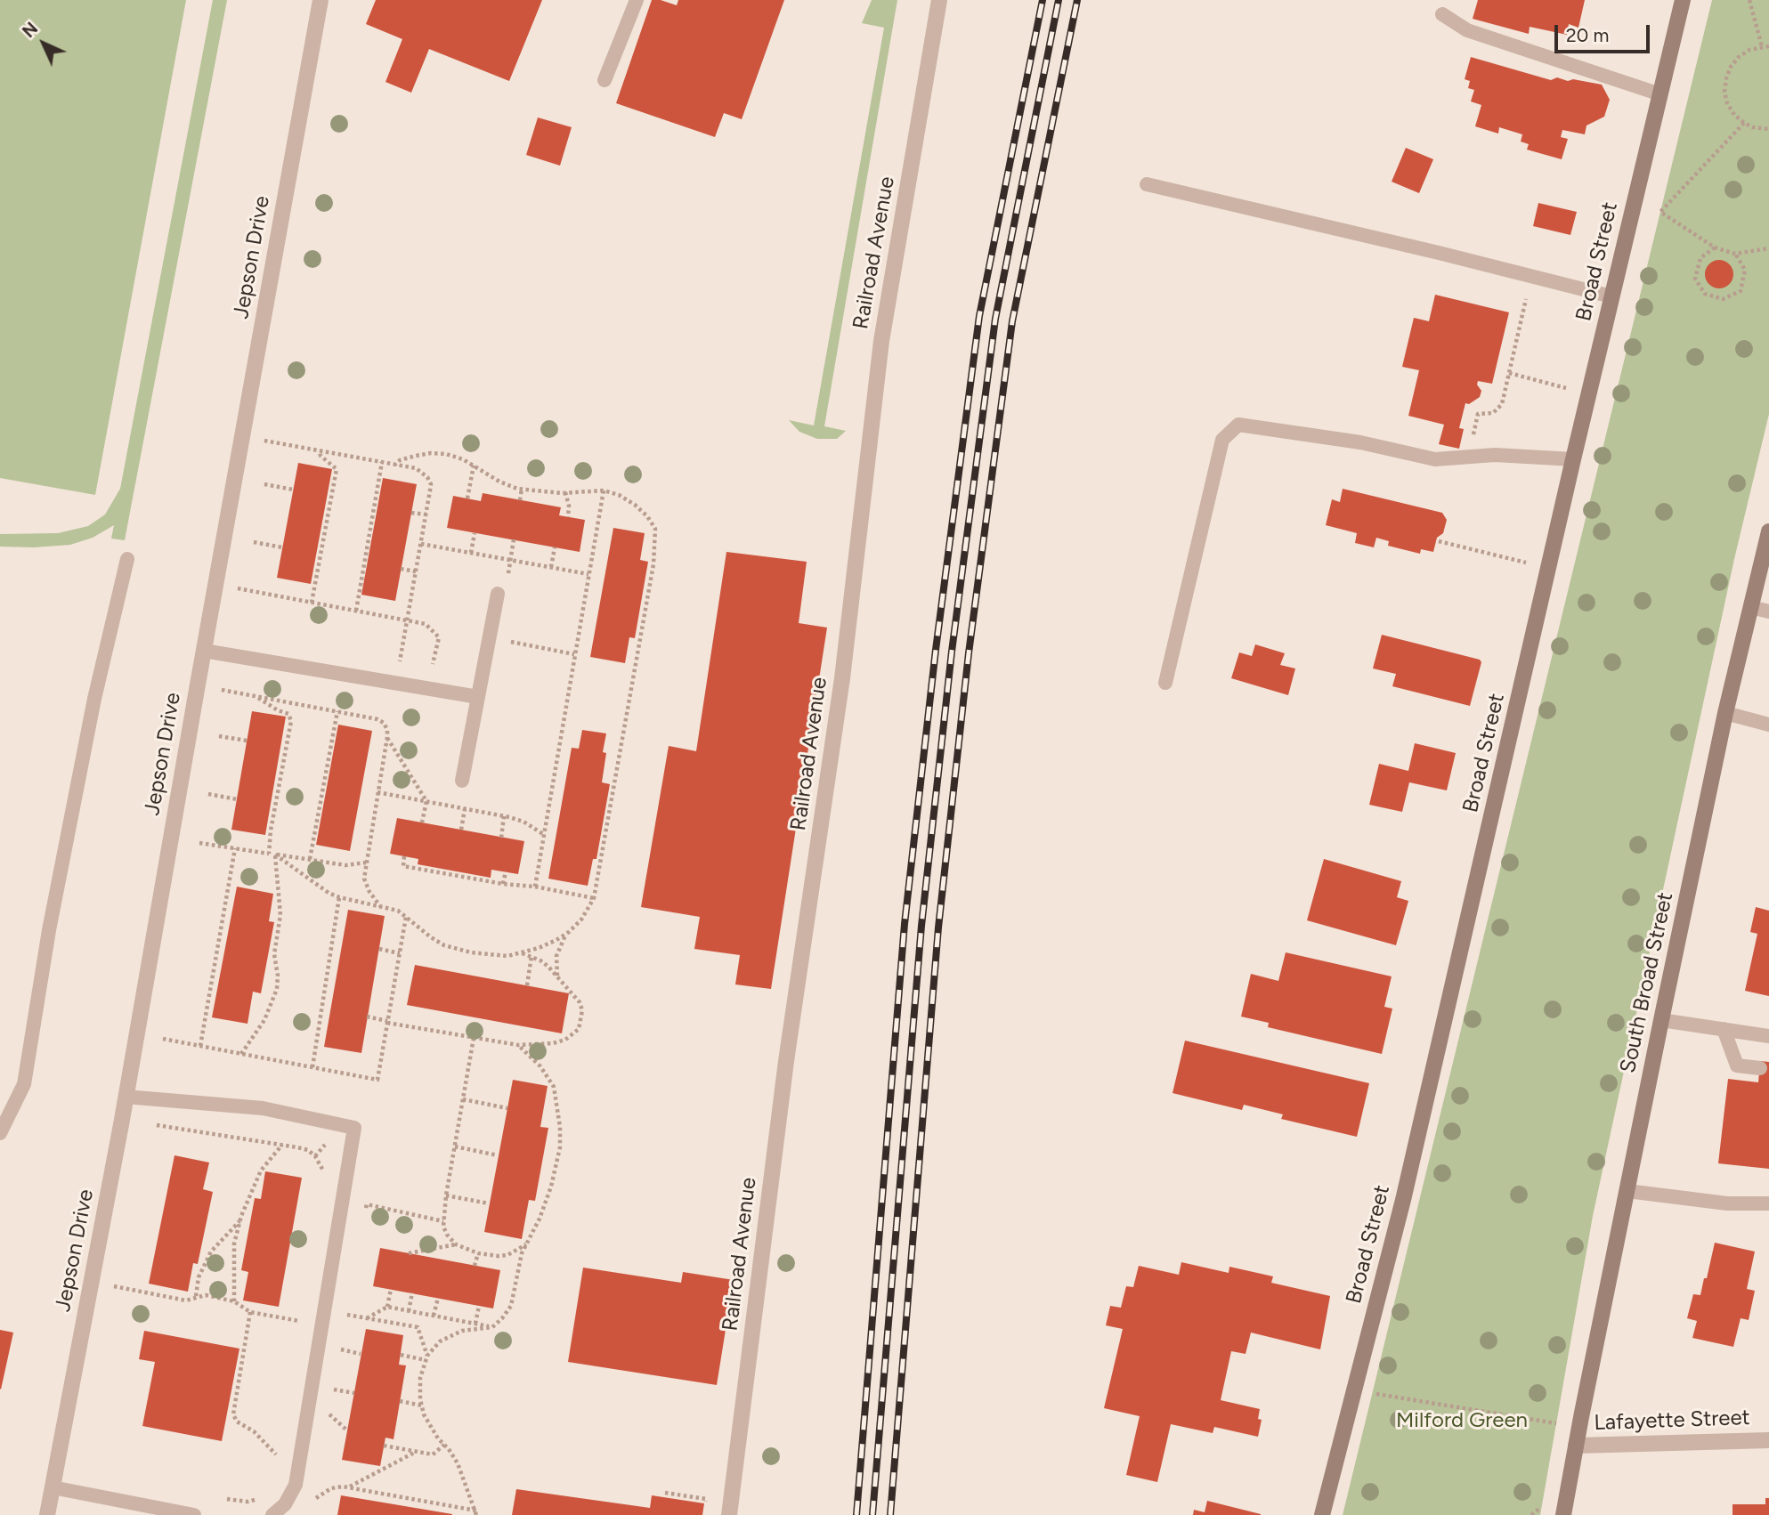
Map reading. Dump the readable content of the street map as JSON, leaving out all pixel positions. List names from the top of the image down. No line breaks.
{"streets":{"main road":["Broad Street","South Broad Street"],"street":["Railroad Avenue","Jepson Drive","Lafayette Street"]},"crossings":[["South Broad Street","Lafayette Street"]],"parks":["Milford Green"],"scale_bar":"20 m","north":"top left"}
